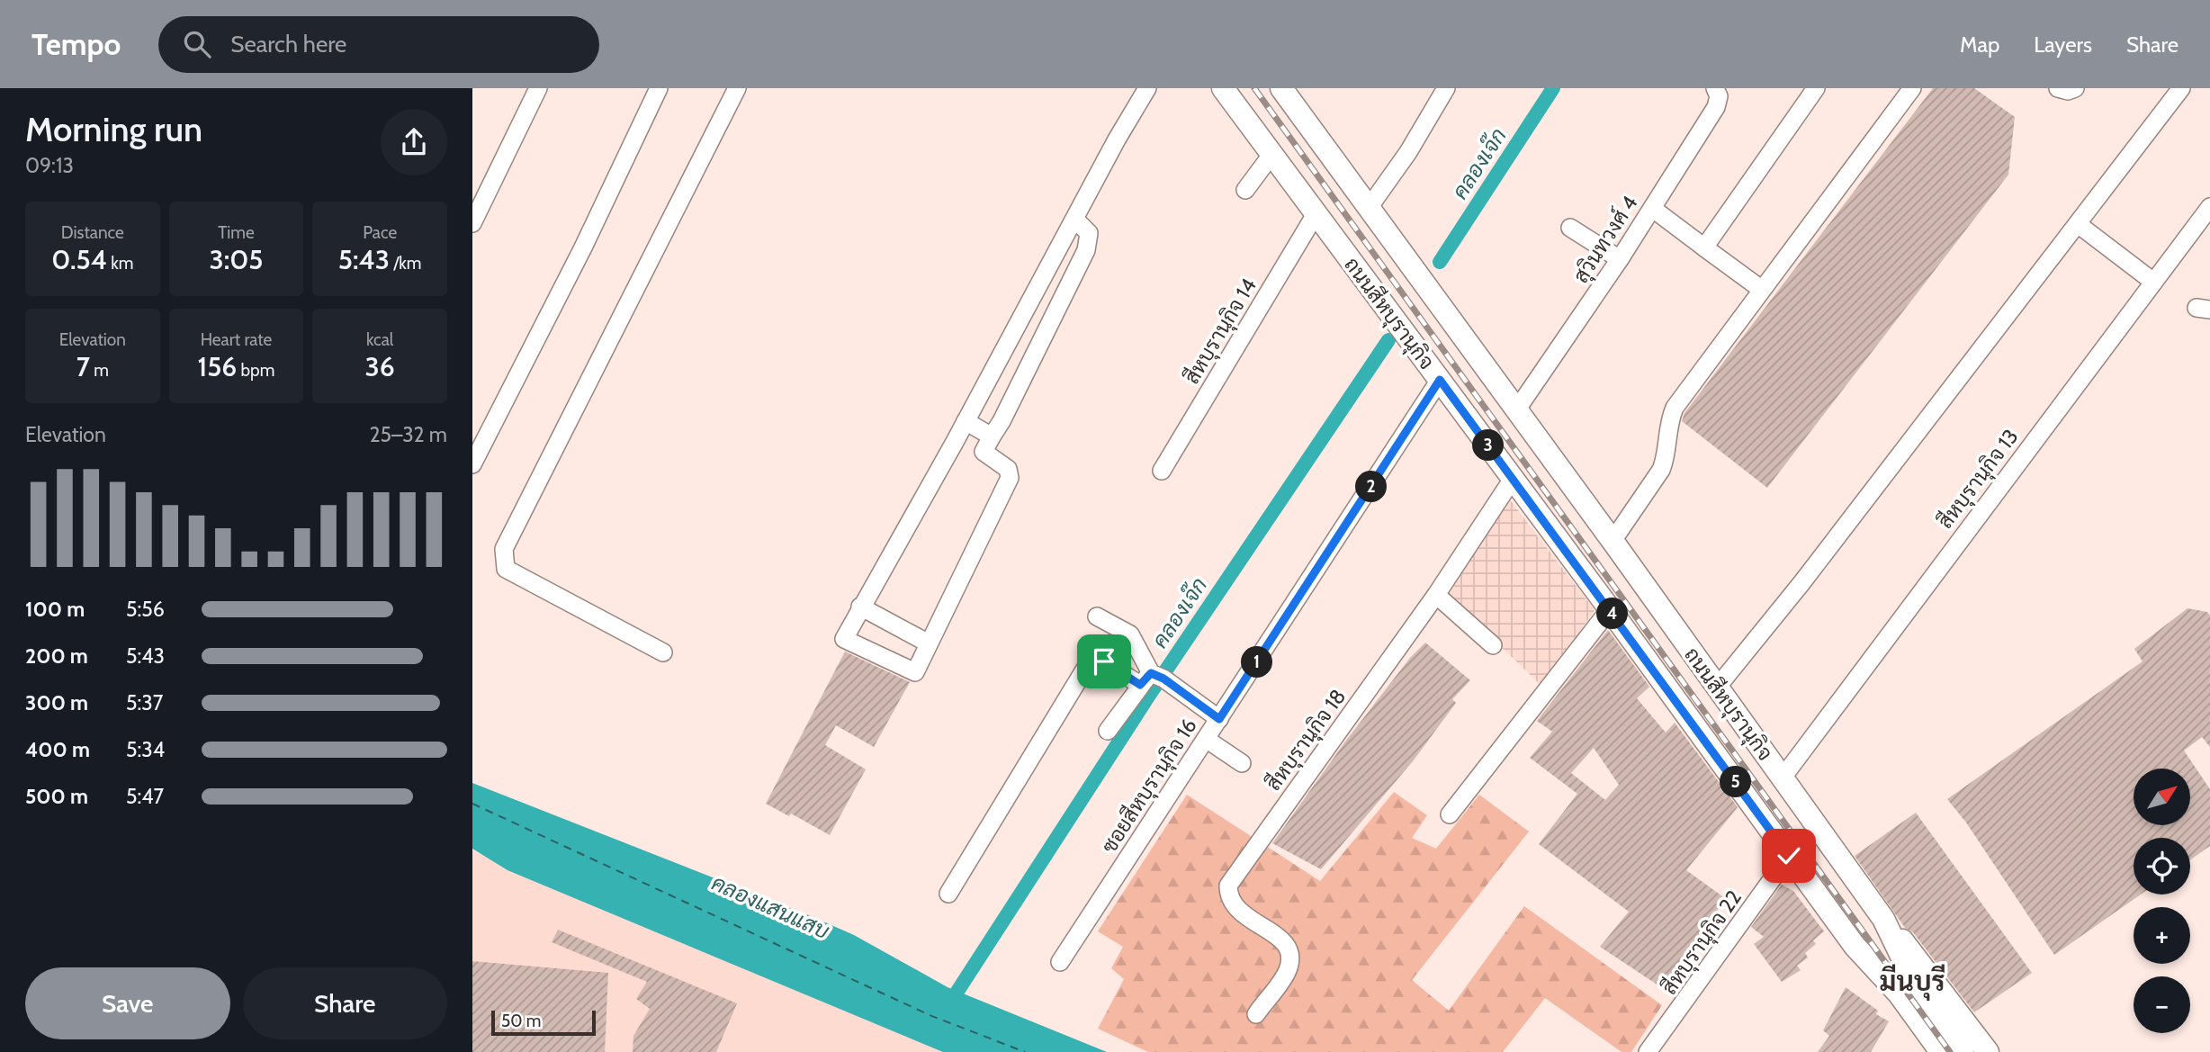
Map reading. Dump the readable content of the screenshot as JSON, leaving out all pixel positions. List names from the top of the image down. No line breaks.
{"streets":{"main road":["ถนนสีหบุรานุกิจ"],"street":["สุวินทวงศ์ 4","สีหบุรานุกิจ 14","สีหบุรานุกิจ 13","สีหบุรานุกิจ 18","ซอยสีหบุรานุกิจ 16","สีหบุรานุกิจ 22"]},"crossings":[["สุวินทวงศ์ 4","ถนนสีหบุรานุกิจ"],["ถนนสีหบุรานุกิจ","สีหบุรานุกิจ 14"],["ถนนสีหบุรานุกิจ","สีหบุรานุกิจ 13"],["ถนนสีหบุรานุกิจ","สีหบุรานุกิจ 18"],["ถนนสีหบุรานุกิจ","ซอยสีหบุรานุกิจ 16"],["ถนนสีหบุรานุกิจ","สีหบุรานุกิจ 22"]],"districts":["มีนบุรี"],"water":["คลองเจ๊ก","คลองแสนแสบ"],"scale_bar":"50 m","north":"top right","page":{"header":"Tempo","search":"Search here","nav":["Map","Layers","Share"],"heading":["Morning run","09:13"],"stats":[["Distance","0.54 km"],["Time","3:05"],["Pace","5:43 /km"],["Elevation","7 m"],["Heart rate","156 bpm"],["kcal","36"]],"chart":["Elevation","25–32 m"],"pins":["3","2","4","1","5"],"list":[{"name":"100 m","note":"5:56"},{"name":"200 m","note":"5:43"},{"name":"300 m","note":"5:37"},{"name":"400 m","note":"5:34"},{"name":"500 m","note":"5:47"}],"map_buttons":["+","−"],"buttons":["Save","Share"],"scale":"50 m"}}
